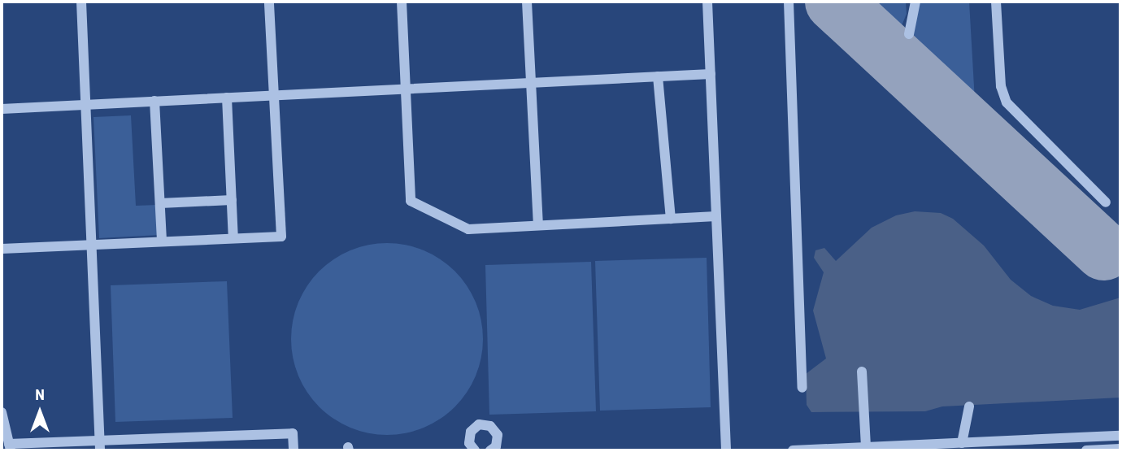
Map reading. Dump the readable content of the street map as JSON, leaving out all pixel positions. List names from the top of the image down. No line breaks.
{"north":"top"}
